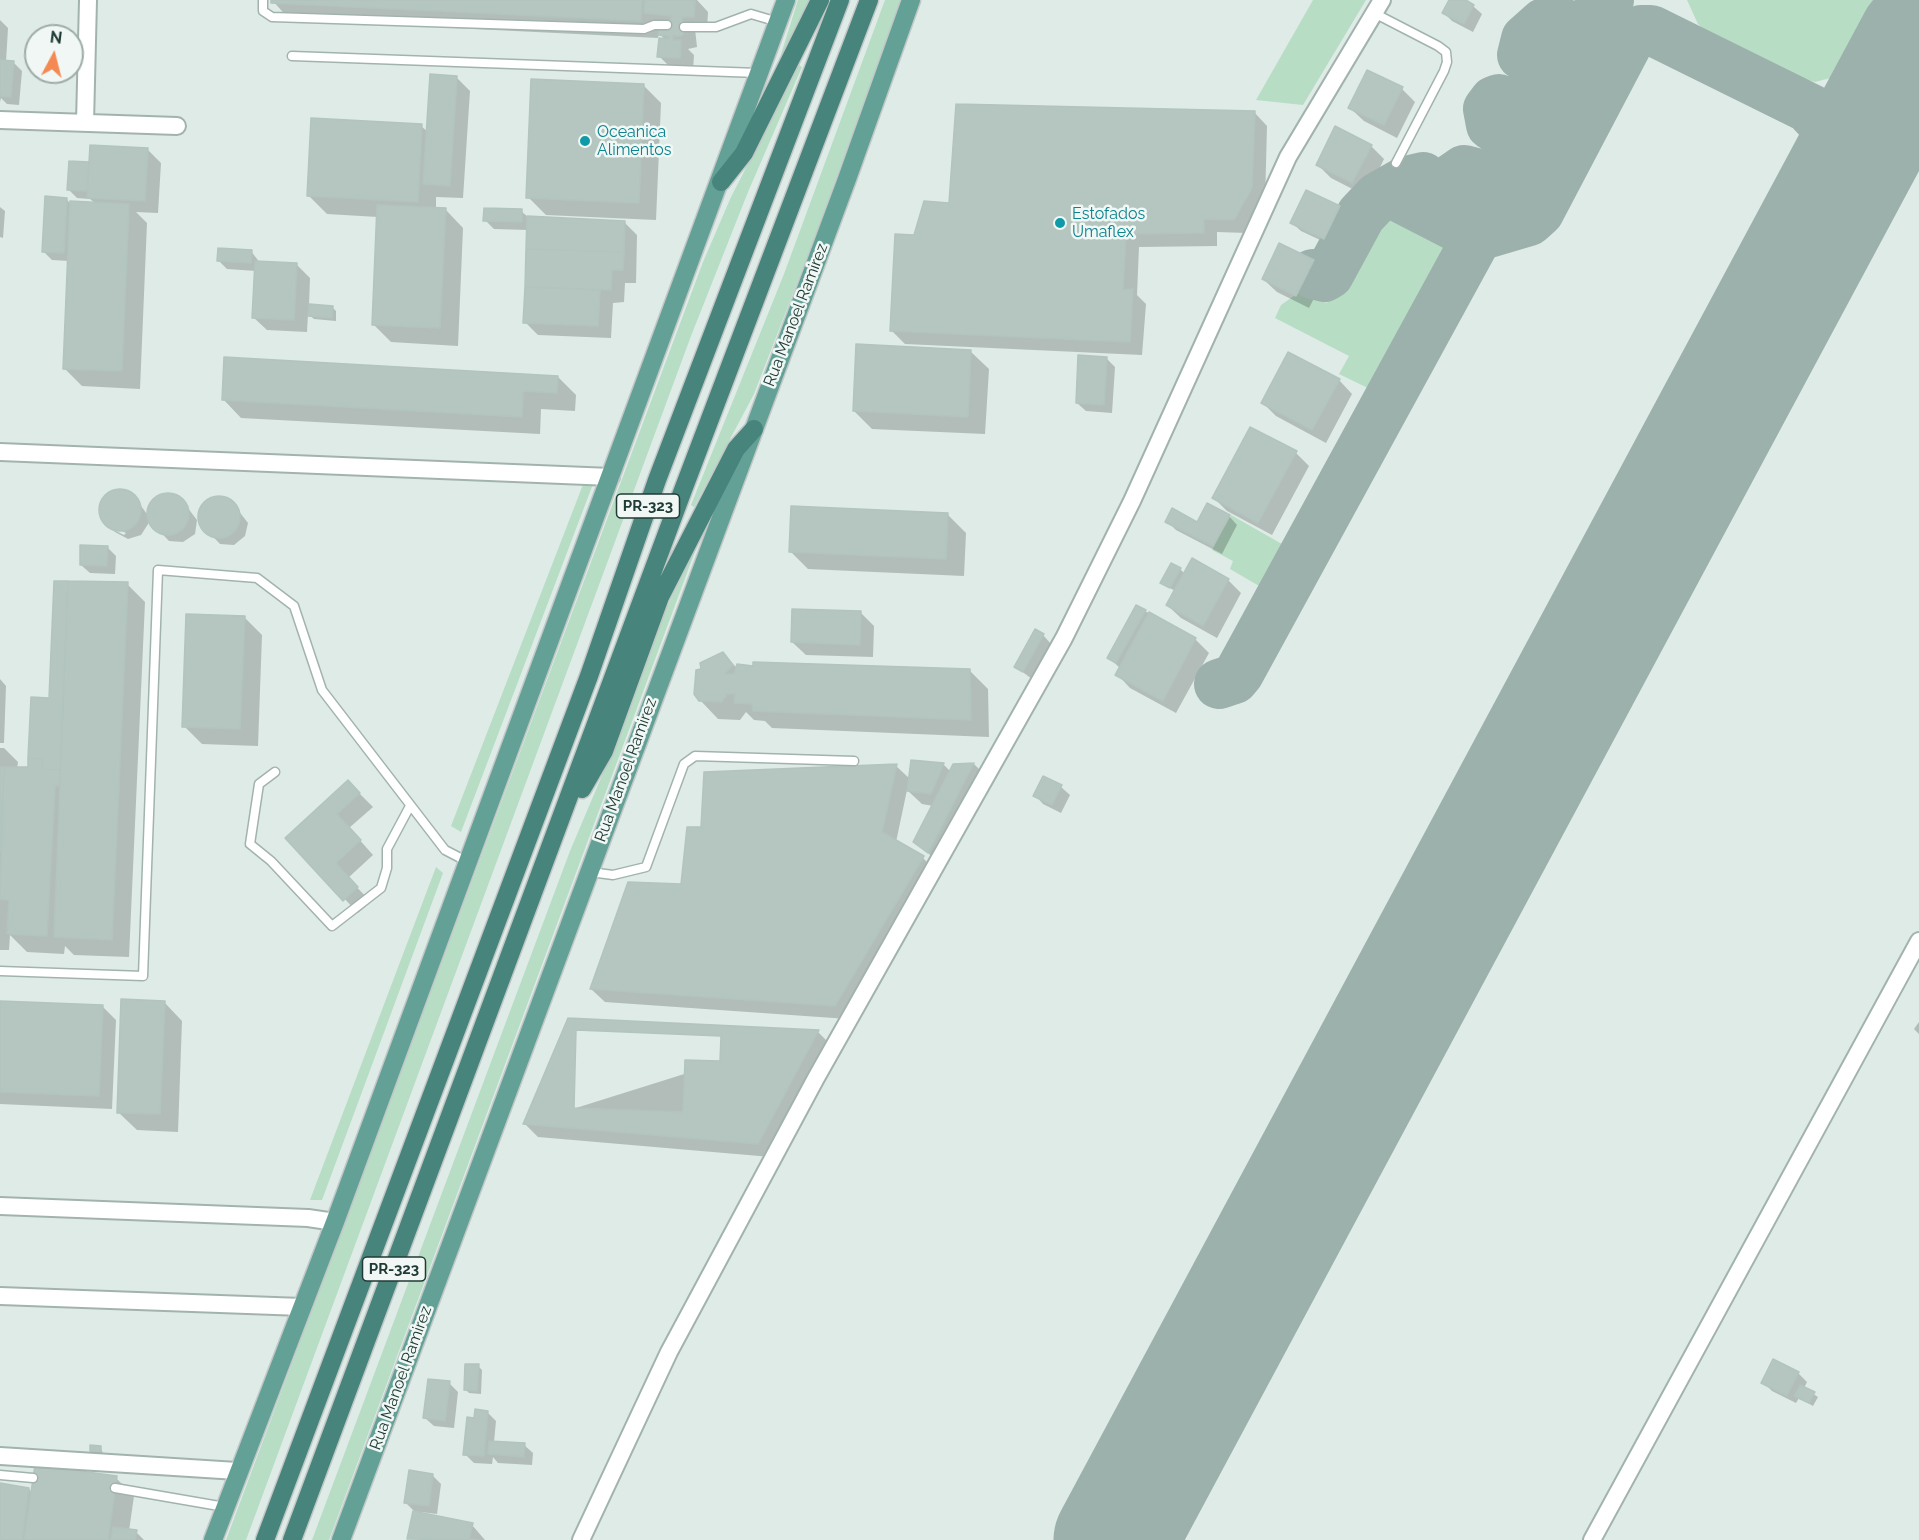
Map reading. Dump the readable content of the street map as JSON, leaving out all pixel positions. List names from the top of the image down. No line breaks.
{"streets":{"highway":["PR-323"],"main road":["Rua Manoel Ramirez"]},"places":["Oceanica Alimentos","Estofados Umaflex"],"north":"top"}
